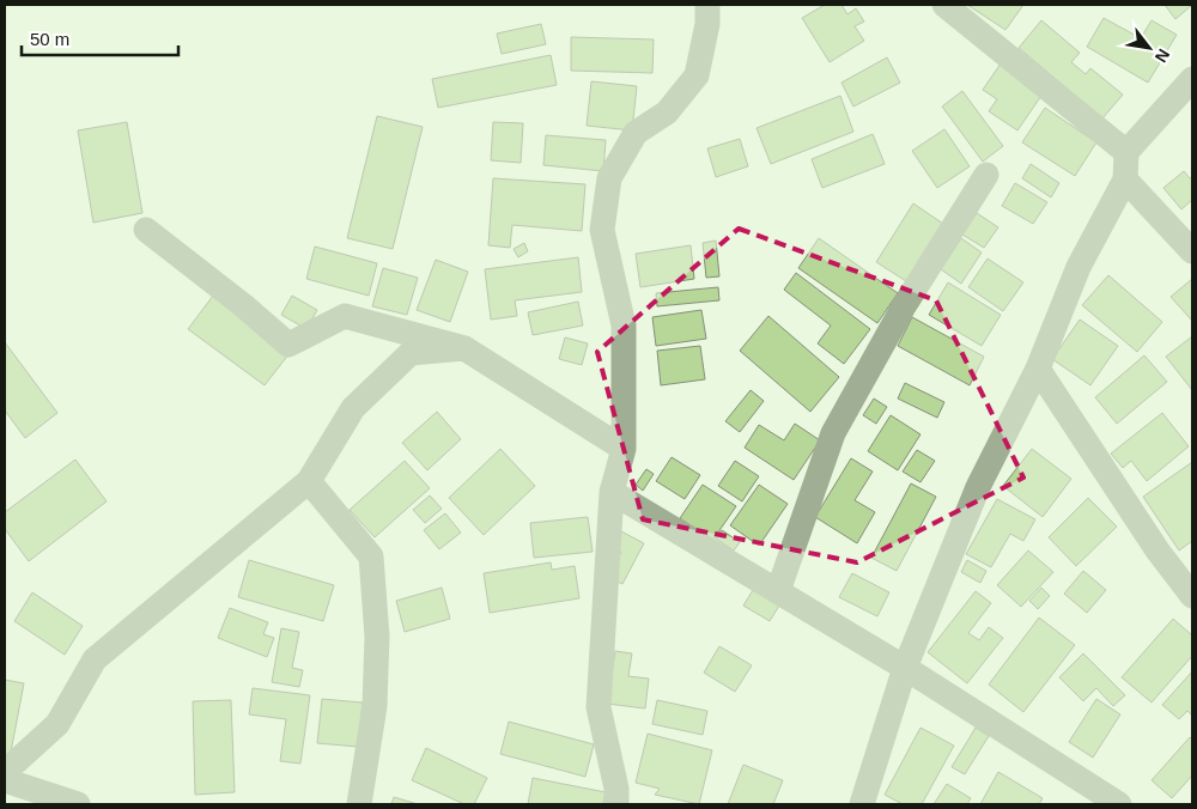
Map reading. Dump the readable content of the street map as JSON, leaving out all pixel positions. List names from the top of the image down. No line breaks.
{"scale_bar":"50 m","north":"bottom right"}
